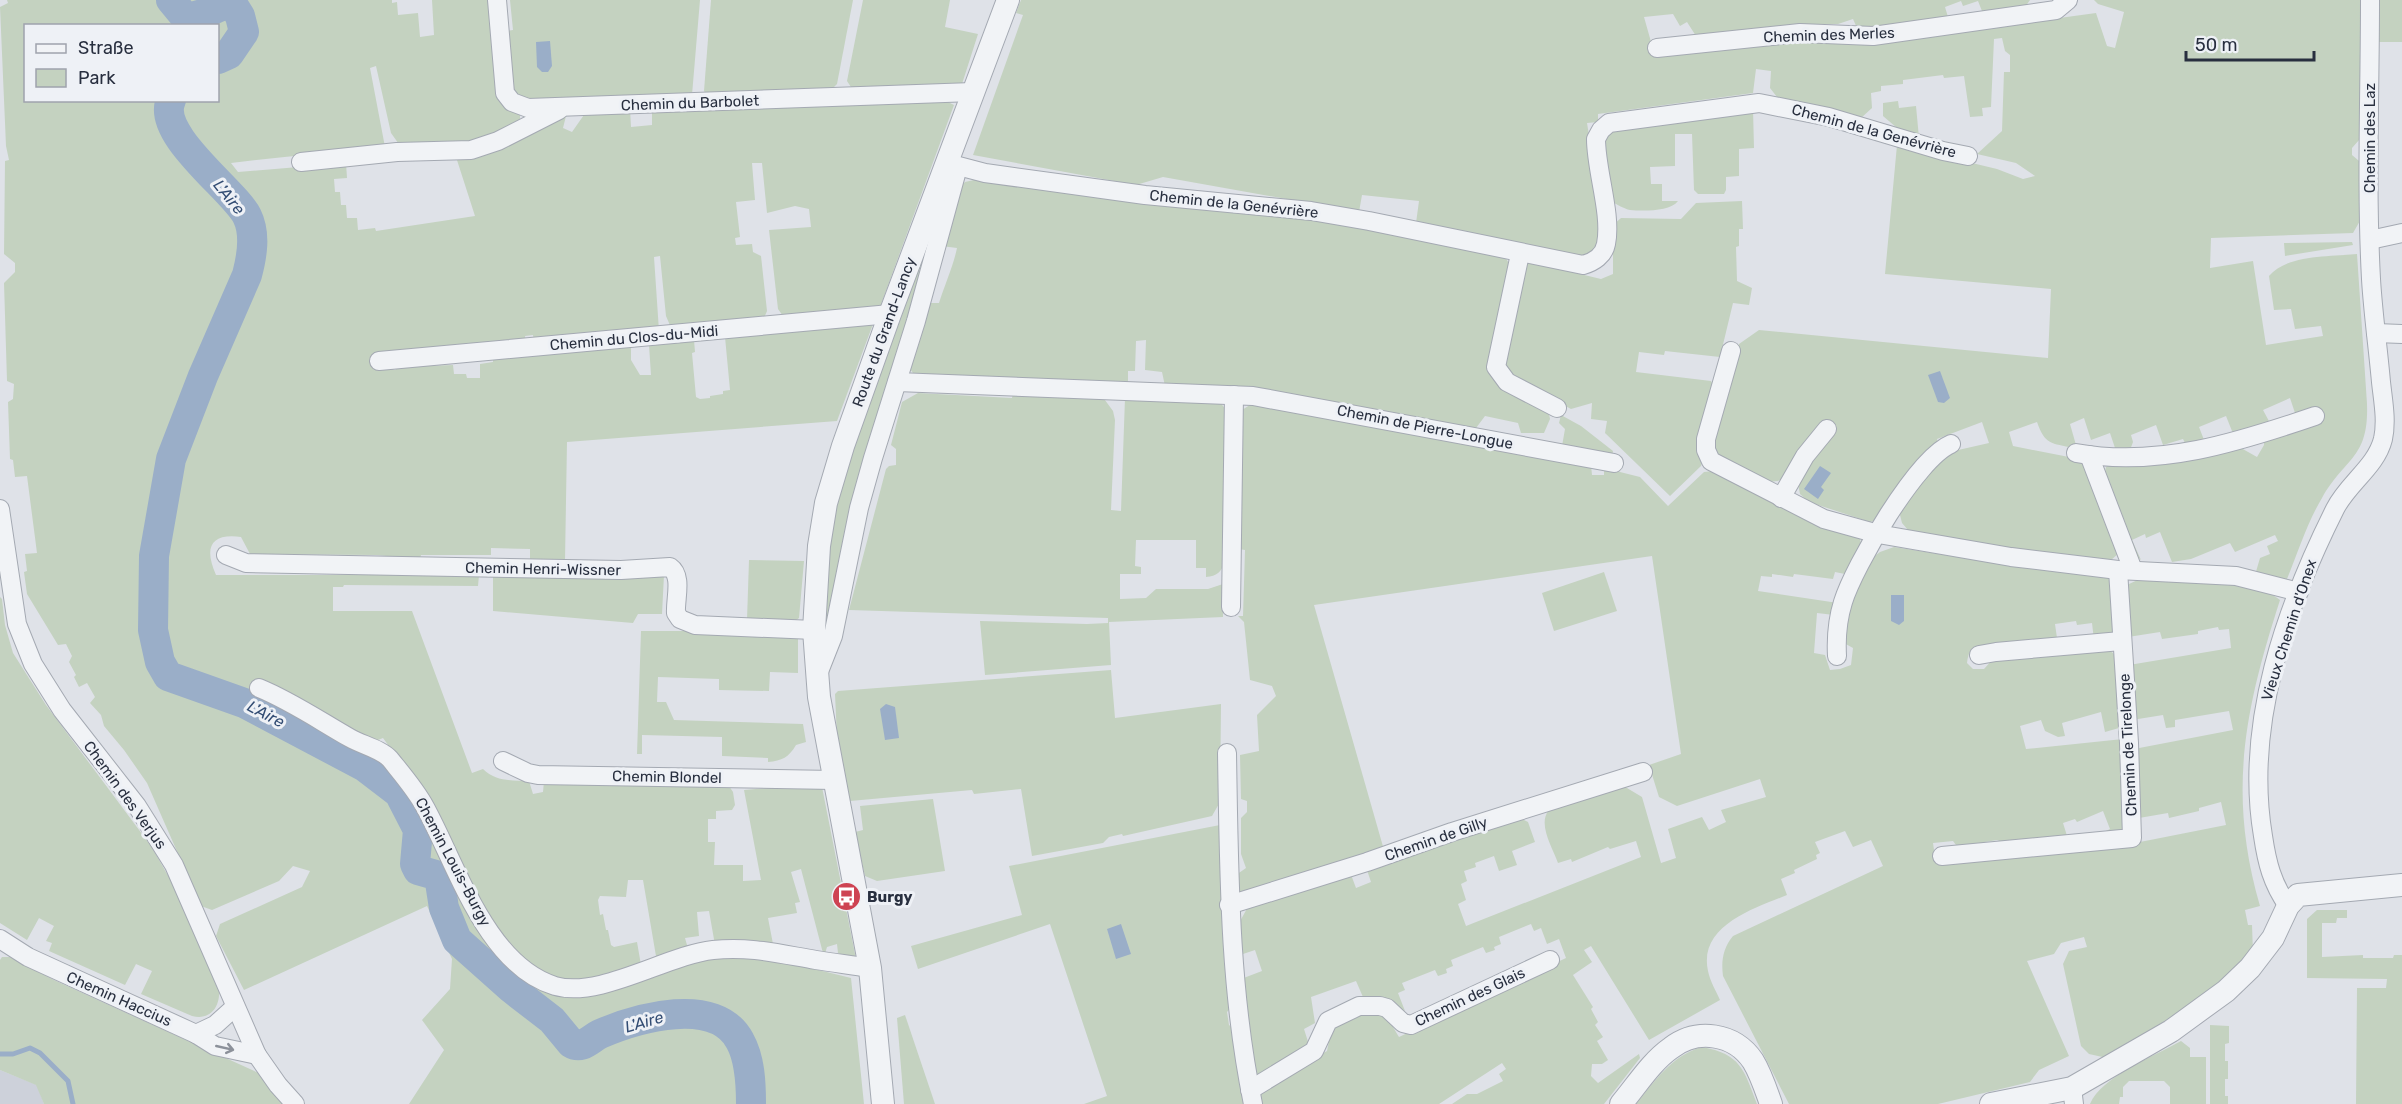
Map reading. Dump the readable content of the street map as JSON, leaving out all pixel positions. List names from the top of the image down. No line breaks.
{"streets":{"street":["Chemin des Merles","Chemin du Barbolet","Chemin de la Genévrière","Chemin des Laz","Route du Grand-Lancy","Chemin du Clos-du-Midi","Chemin de Pierre-Longue","Chemin Henri-Wissner","Vieux Chemin d'Onex","Chemin de Tirelonge","Chemin Blondel","Chemin des Verjus","Chemin de Gilly","Chemin Louis-Burgy","Chemin des Glais","Chemin Haccius"]},"crossings":[["Chemin du Barbolet","Route du Grand-Lancy"],["Chemin de la Genévrière","Route du Grand-Lancy"],["Chemin des Laz","Vieux Chemin d'Onex"],["Route du Grand-Lancy","Chemin du Clos-du-Midi"],["Route du Grand-Lancy","Chemin de Pierre-Longue"],["Route du Grand-Lancy","Chemin Henri-Wissner"],["Route du Grand-Lancy","Chemin Blondel"],["Route du Grand-Lancy","Chemin Louis-Burgy"],["Chemin des Verjus","Chemin Haccius"]],"water":["L'Aire"],"places":{"bus stop":["Burgy"]},"legend":["Straße","Park"],"scale_bar":"50 m"}
